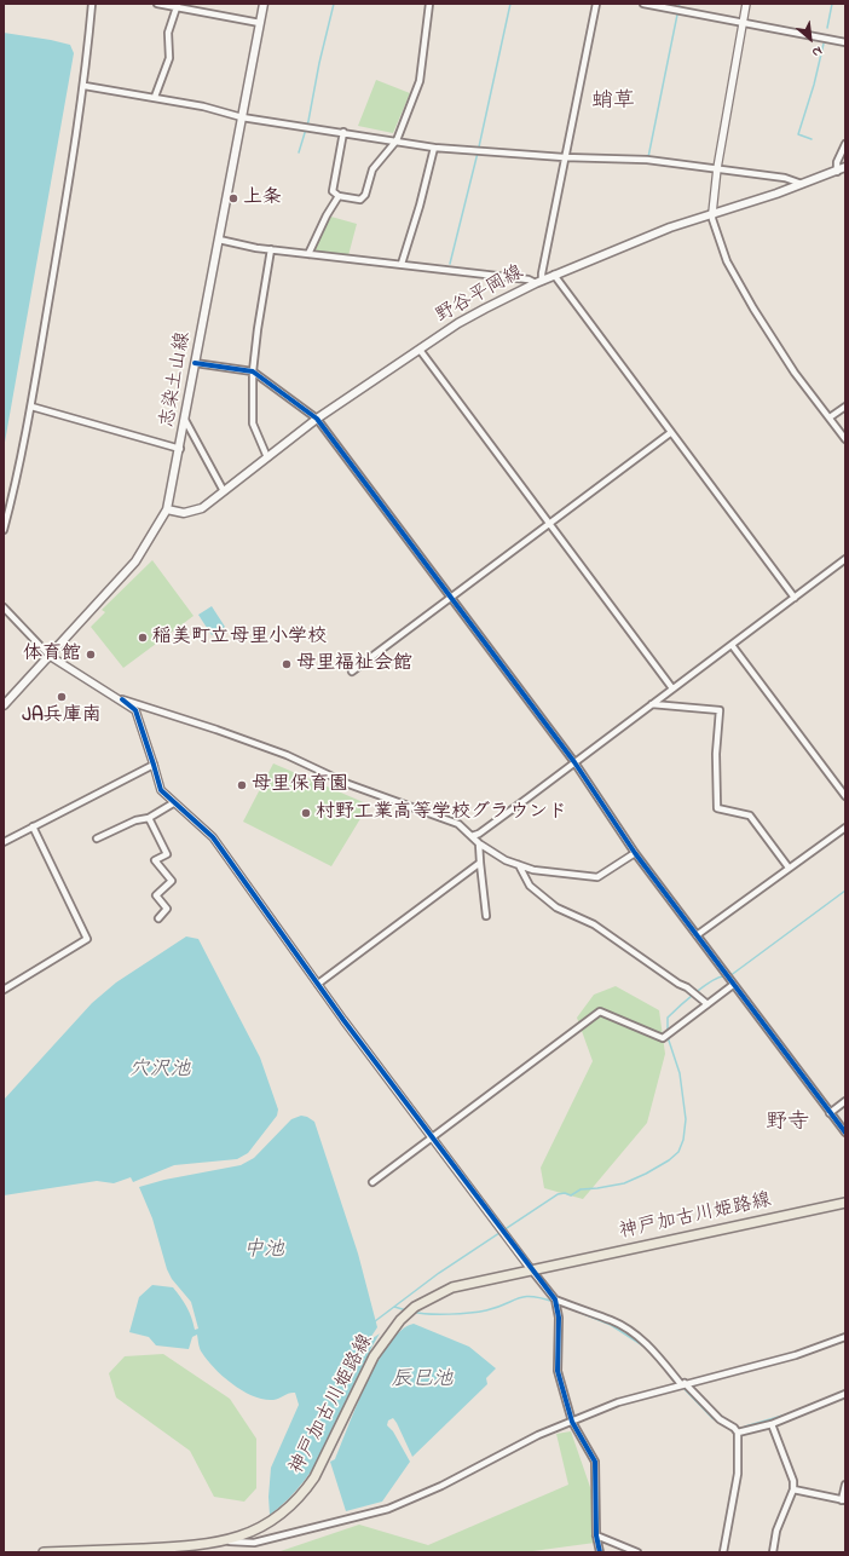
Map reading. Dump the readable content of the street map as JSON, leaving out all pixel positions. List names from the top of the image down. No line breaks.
{"streets":{"main road":["野谷平岡線","志染土山線","神戸加古川姫路線"]},"crossings":[["野谷平岡線","志染土山線"]],"districts":["蛸草","野寺"],"water":["穴沢池","中池","辰巳池"],"places":["上条","稲美町立母里小学校","体育館","母里福祉会館","JA兵庫南","母里保育園","村野工業高等学校グラウンド"],"north":"bottom right"}
